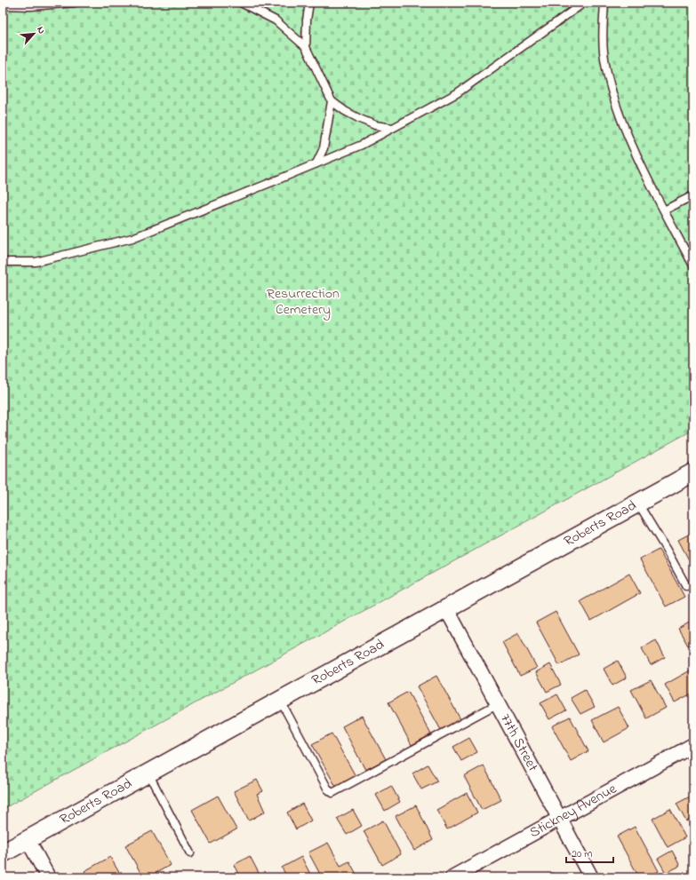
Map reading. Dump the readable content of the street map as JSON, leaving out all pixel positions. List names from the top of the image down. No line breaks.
{"streets":{"street":["Roberts Road","77th Street","Stickney Avenue"]},"crossings":[["Roberts Road","77th Street"],["77th Street","Stickney Avenue"]],"parks":["Resurrection Cemetery"],"scale_bar":"20 m","north":"top right"}
